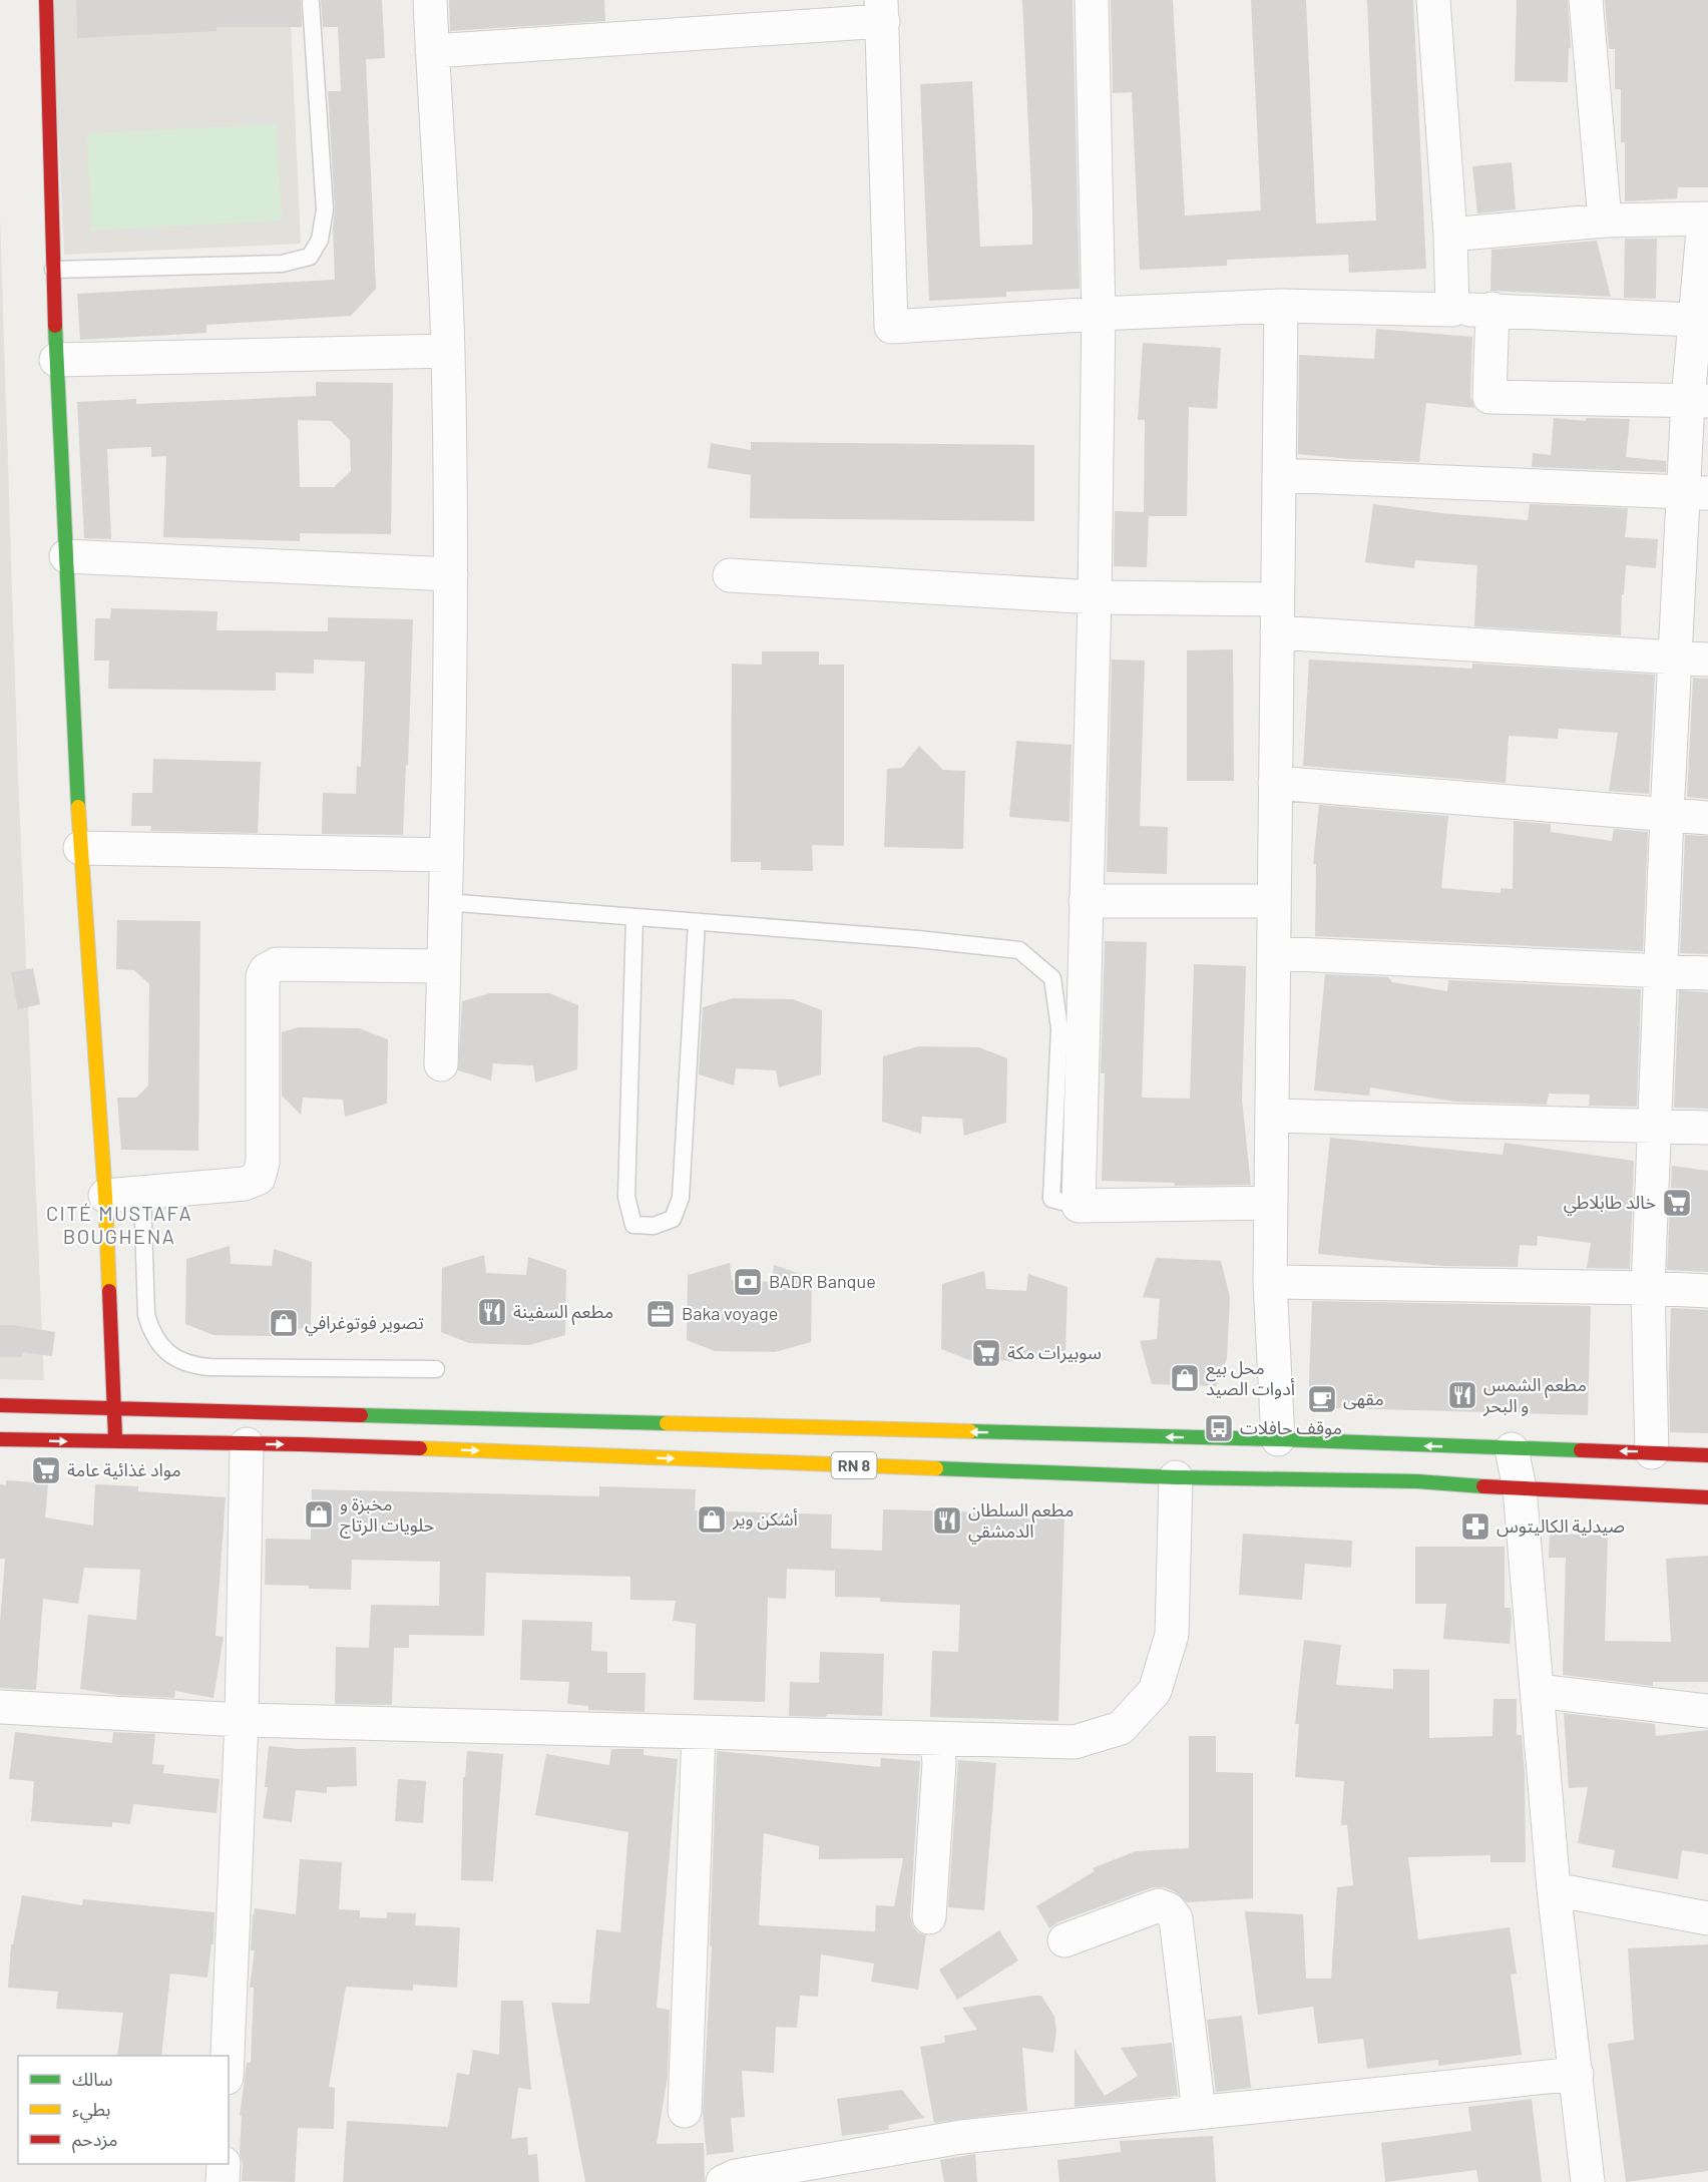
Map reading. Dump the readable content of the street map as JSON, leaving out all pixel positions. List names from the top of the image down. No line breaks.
{"streets":{"main road":["RN 8"]},"districts":["CITÉ MUSTAFA BOUGHENA"],"places":{"supermarket":["خالد طابلاطي","سوبيرات مكة","مواد غذائية عامة"],"bank":["BADR Banque"],"restaurant":["مطعم السفينة","مطعم الشمس و البحر","مطعم السلطان الدمشقي"],"office":["Baka voyage"],"shop":["تصوير فوتوغرافي","محل بيع أدوات الصيد","مخبزة و حلويات الرتاج","أشكن وير"],"cafe":["مقهى"],"bus stop":["موقف حافلات"],"pharmacy":["صيدلية الكاليتوس"]},"legend":["سالك","بطيء","مزدحم"]}
